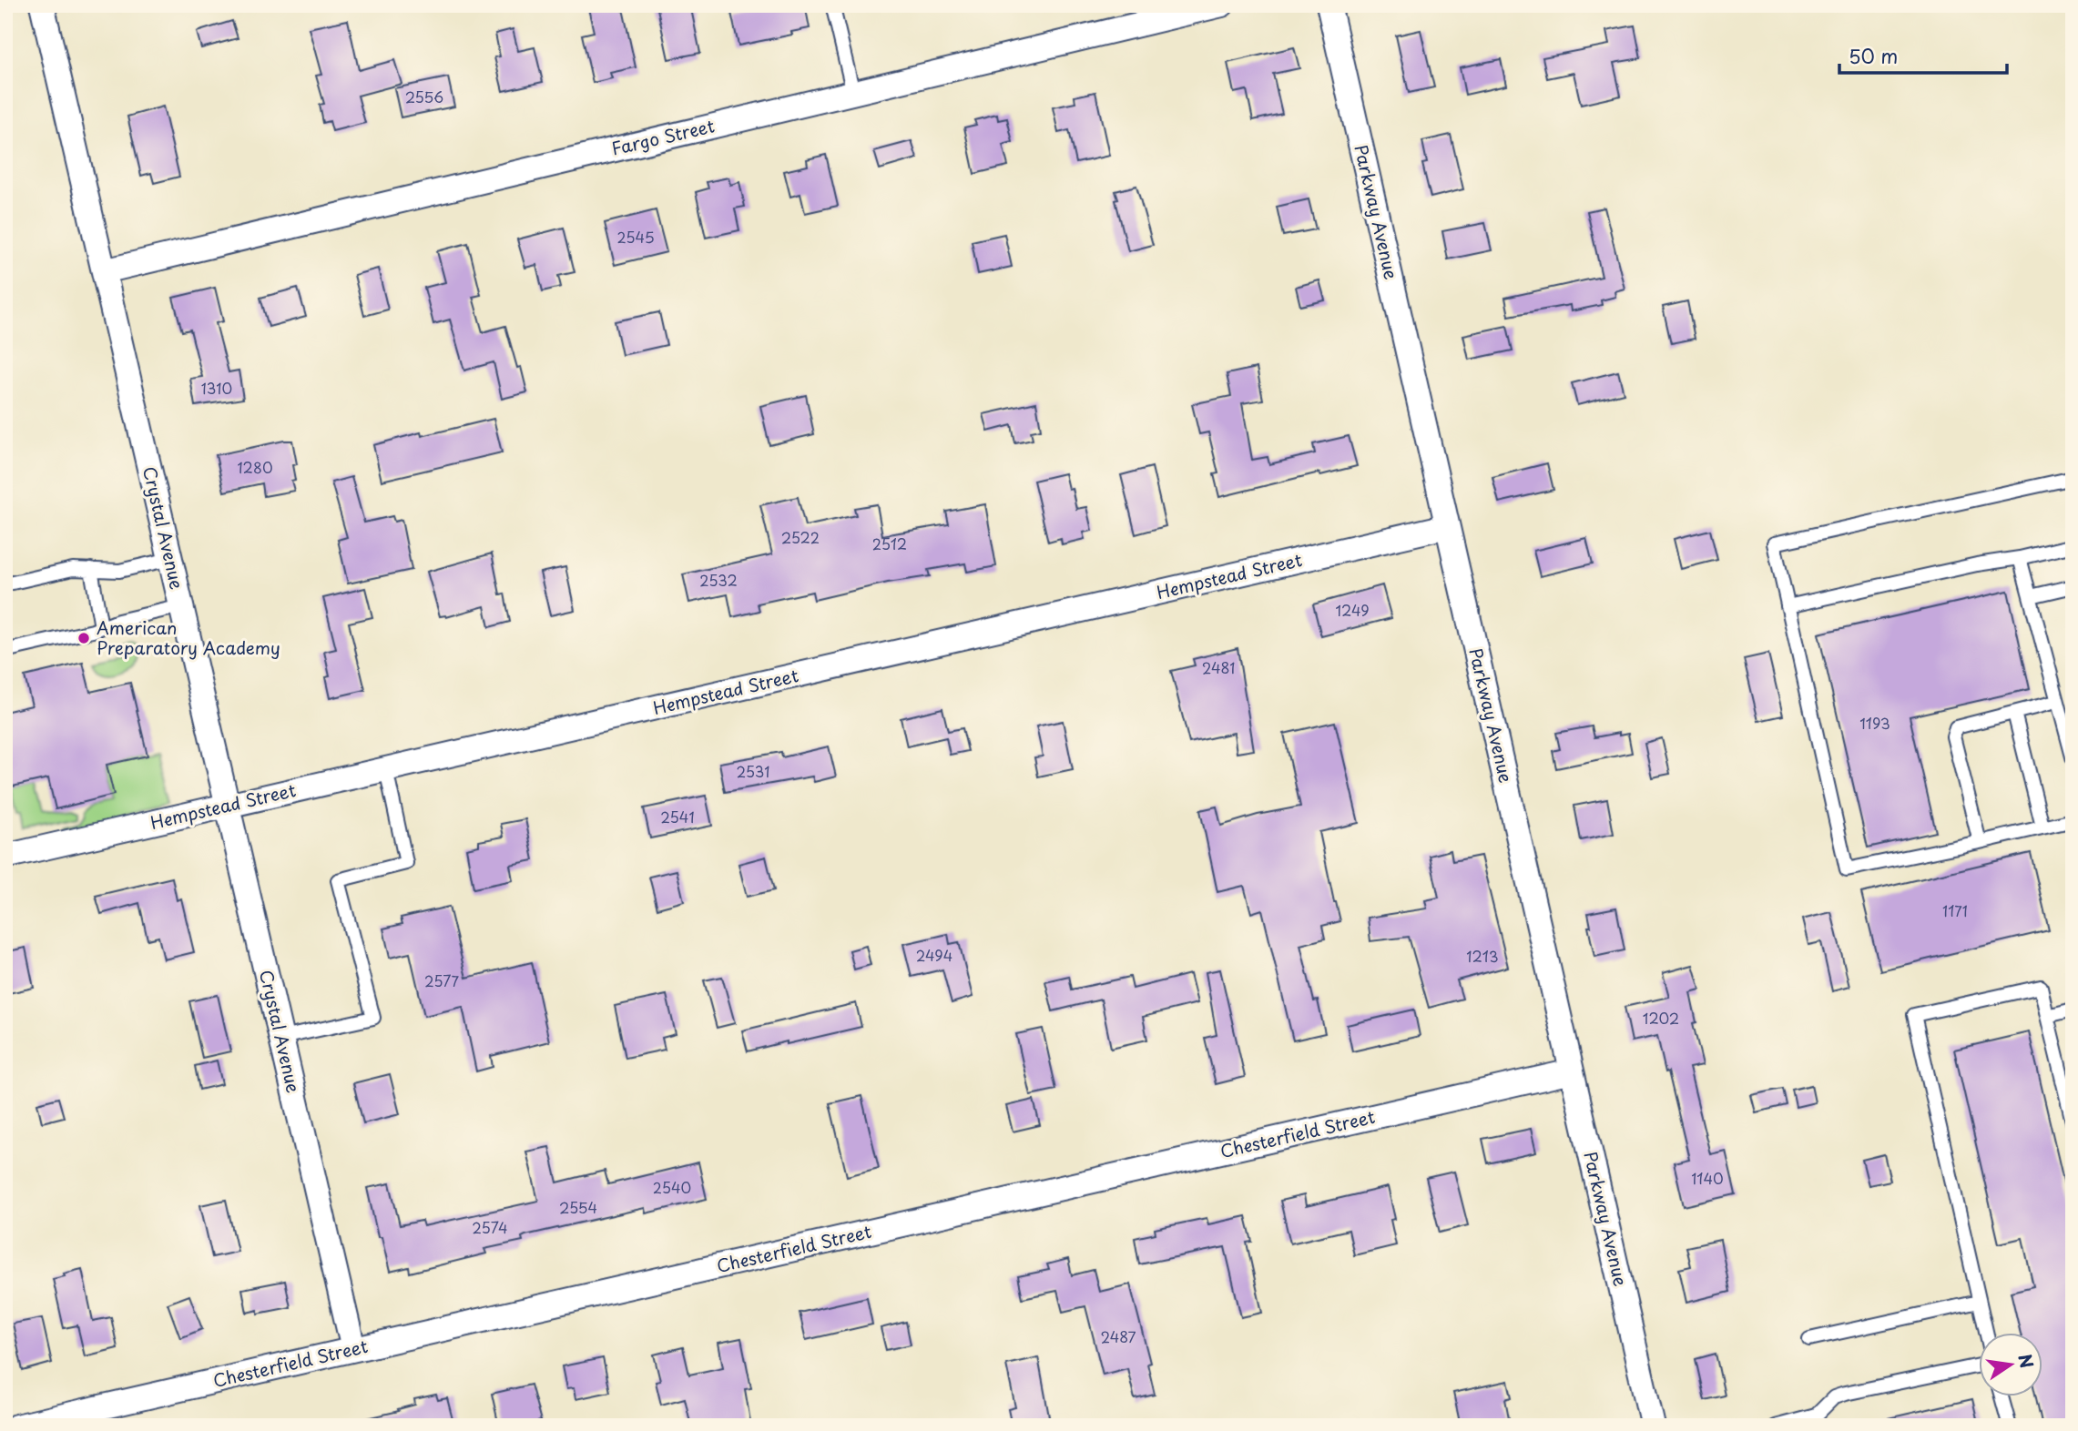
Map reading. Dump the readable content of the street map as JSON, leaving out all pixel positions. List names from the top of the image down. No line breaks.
{"streets":{"street":["Fargo Street","Parkway Avenue","Crystal Avenue","Hempstead Street","Chesterfield Street"]},"crossings":[["Fargo Street","Crystal Avenue"],["Parkway Avenue","Hempstead Street"],["Parkway Avenue","Chesterfield Street"],["Crystal Avenue","Hempstead Street"],["Crystal Avenue","Chesterfield Street"]],"places":["American Preparatory Academy"],"house_numbers":["2556","2545","1310","1280","2522","2512","2532","1249","2481","1193","2531","2541","1171","2494","1213","2577","1202","1140","2540","2554","2574","2487"],"scale_bar":"50 m","north":"right"}
